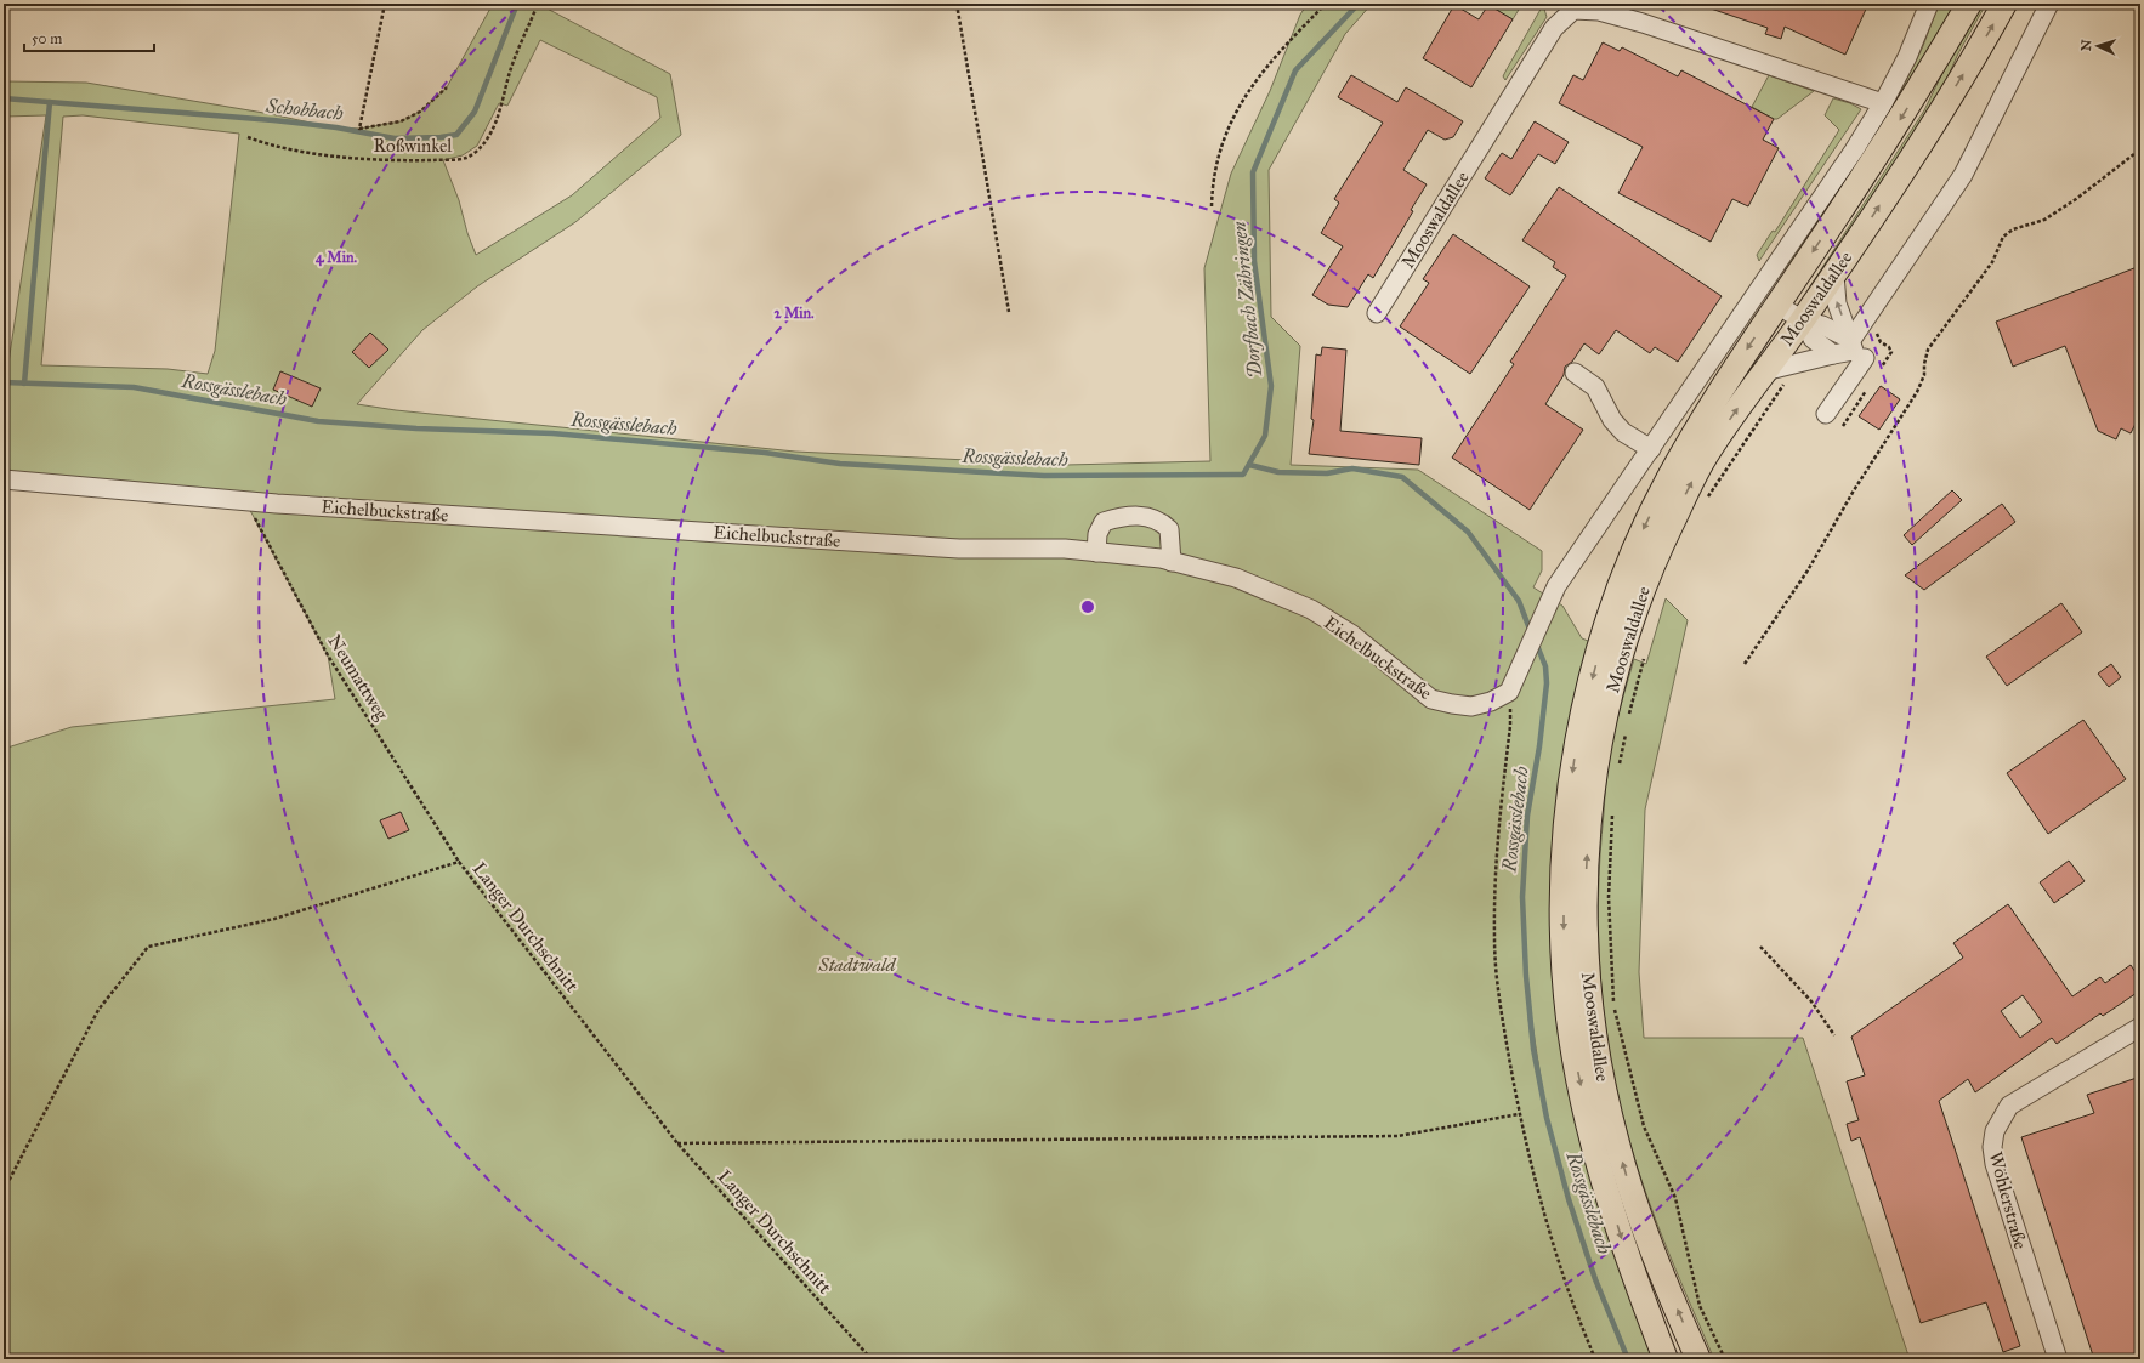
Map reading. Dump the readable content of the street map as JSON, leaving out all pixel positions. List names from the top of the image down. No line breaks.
{"streets":{"main road":["Mooswaldallee"],"street":["Eichelbuckstraße","Wöhlerstraße"],"path":["Roßwinkel","Neumattweg","Langer Durchschnitt"]},"crossings":[["Eichelbuckstraße","Neumattweg"],["Neumattweg","Langer Durchschnitt"]],"water":["Schobbach","Dorfbach Zähringen","Rossgässlebach"],"parks":["Stadtwald"],"scale_bar":"50 m","north":"left","rings":["4 Min.","2 Min."]}
